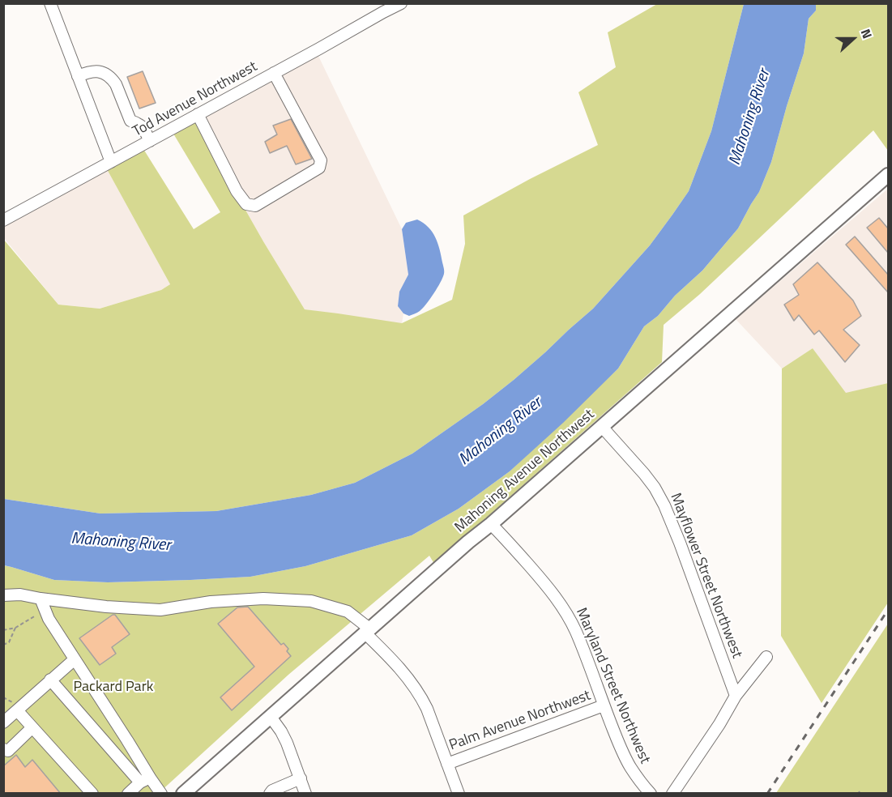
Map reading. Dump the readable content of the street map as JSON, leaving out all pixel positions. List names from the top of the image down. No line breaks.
{"streets":{"main road":["Mahoning Avenue Northwest"],"street":["Tod Avenue Northwest","Mayflower Street Northwest","Maryland Street Northwest","Palm Avenue Northwest"]},"crossings":[["Mahoning Avenue Northwest","Mayflower Street Northwest"],["Mahoning Avenue Northwest","Maryland Street Northwest"],["Maryland Street Northwest","Palm Avenue Northwest"]],"water":["Mahoning River"],"parks":["Packard Park"],"north":"right"}
